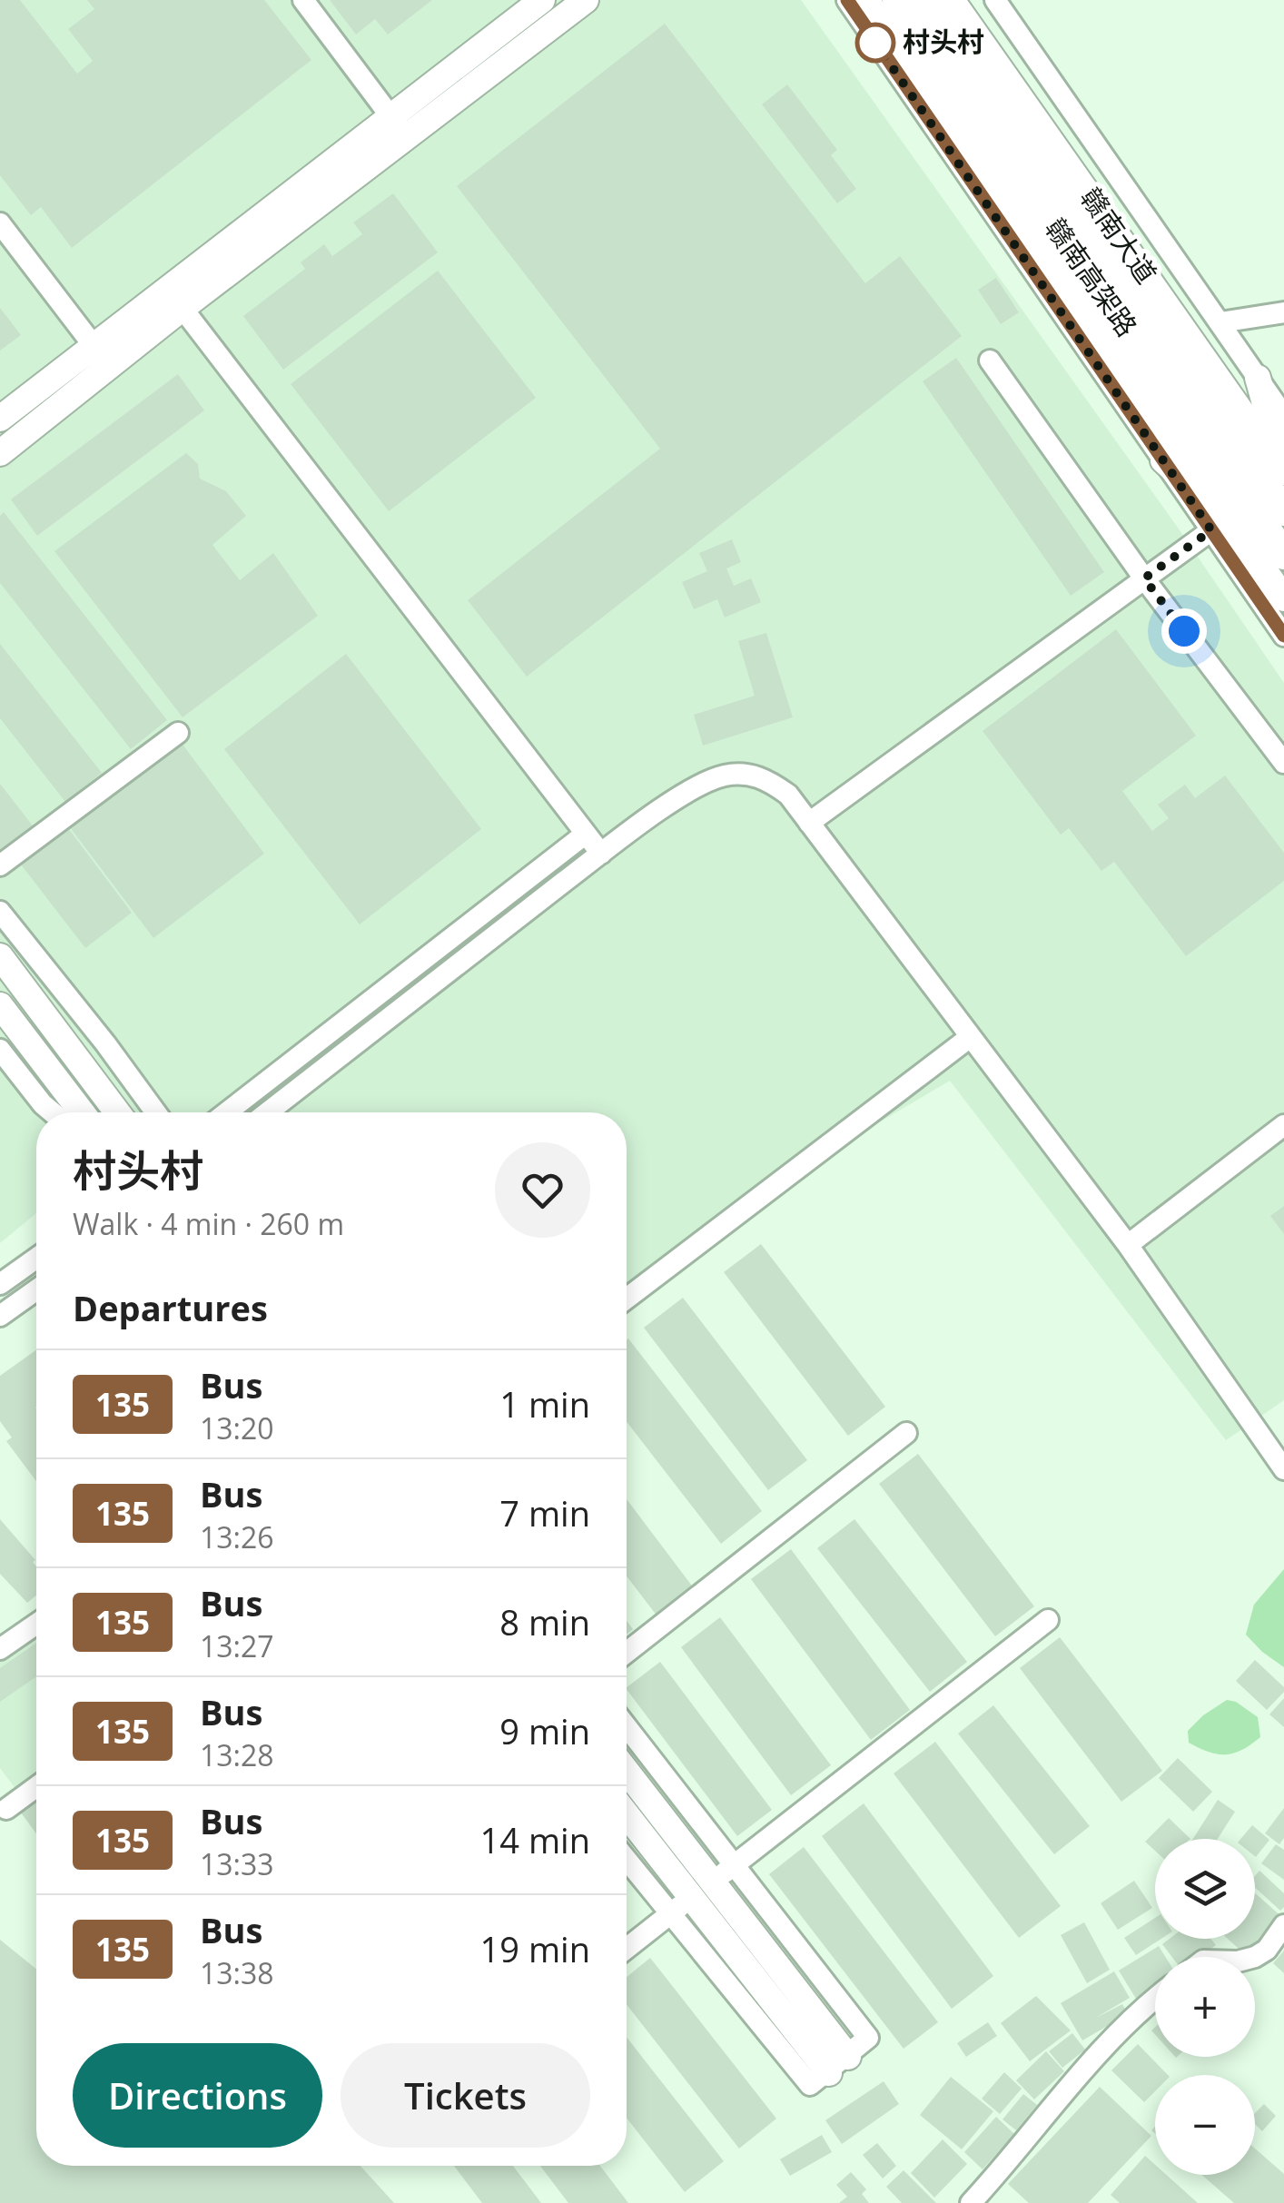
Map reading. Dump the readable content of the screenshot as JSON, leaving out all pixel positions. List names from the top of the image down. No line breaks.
{"streets":{"highway":["赣南高架路"],"main road":["赣南大道"]},"places":["村头村"],"lines":["bus line 135"],"page":{"heading":[["村头村","Walk · 4 min · 260 m"],"Departures"],"list":[{"mark":"135","name":"Bus","note":"13:20","value":"1 min"},{"mark":"135","name":"Bus","note":"13:26","value":"7 min"},{"mark":"135","name":"Bus","note":"13:27","value":"8 min"},{"mark":"135","name":"Bus","note":"13:28","value":"9 min"},{"mark":"135","name":"Bus","note":"13:33","value":"14 min"},{"mark":"135","name":"Bus","note":"13:38","value":"19 min"}],"map_buttons":["+","−"],"buttons":["Directions","Tickets"]}}
